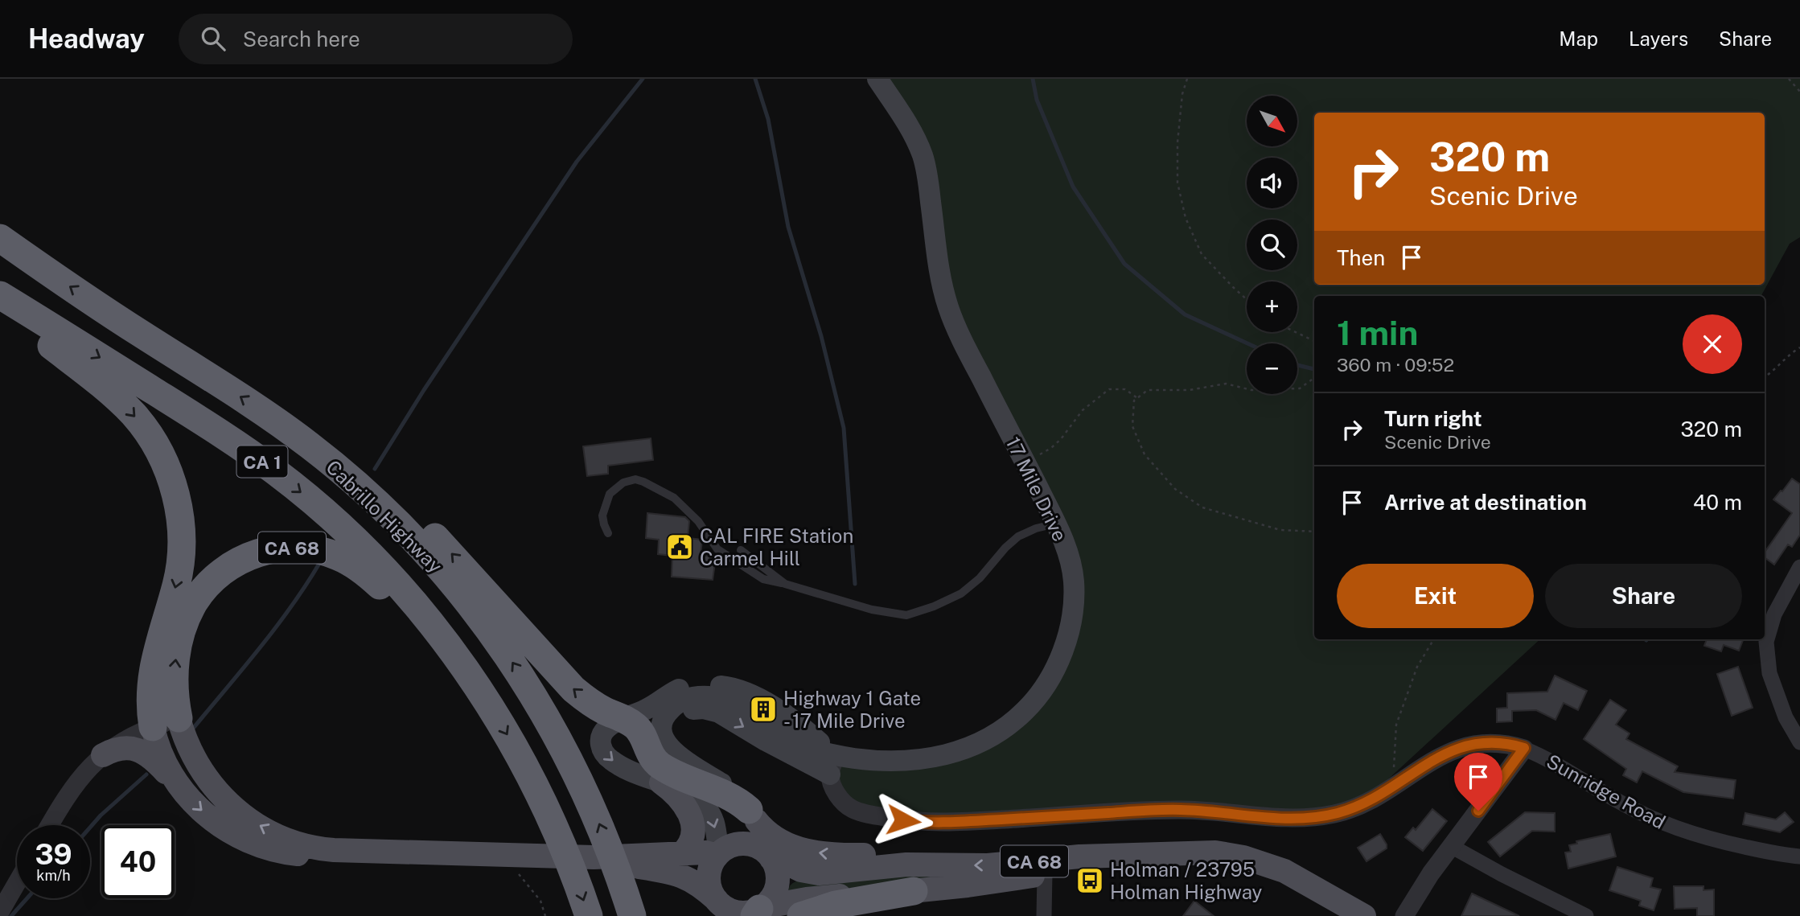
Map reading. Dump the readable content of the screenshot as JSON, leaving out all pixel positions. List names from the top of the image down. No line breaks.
{"streets":{"highway":["CA 1","Cabrillo Highway","CA 68"],"main road":["17 Mile Drive"],"street":["Sunridge Road"]},"crossings":[["17 Mile Drive","CA 68"],["17 Mile Drive","Sunridge Road"],["Cabrillo Highway","CA 68"]],"places":{"public building":["CAL FIRE Station Carmel Hill"],"building":["Highway 1 Gate - 17 Mile Drive"],"bus stop":["Holman / 23795 Holman Highway"]},"north":"bottom right","page":{"header":"Headway","search":"Search here","nav":["Map","Layers","Share"],"map_buttons":["+","−"],"turn":["320 m","Scenic Drive"],"then":"Then","heading":["1 min","360 m · 09:52"],"list":[{"name":"Turn right","note":"Scenic Drive","value":"320 m"},{"name":"Arrive at destination","value":"40 m"}],"buttons":["Exit","Share"],"speed":"39 km/h","limit":"40"}}
